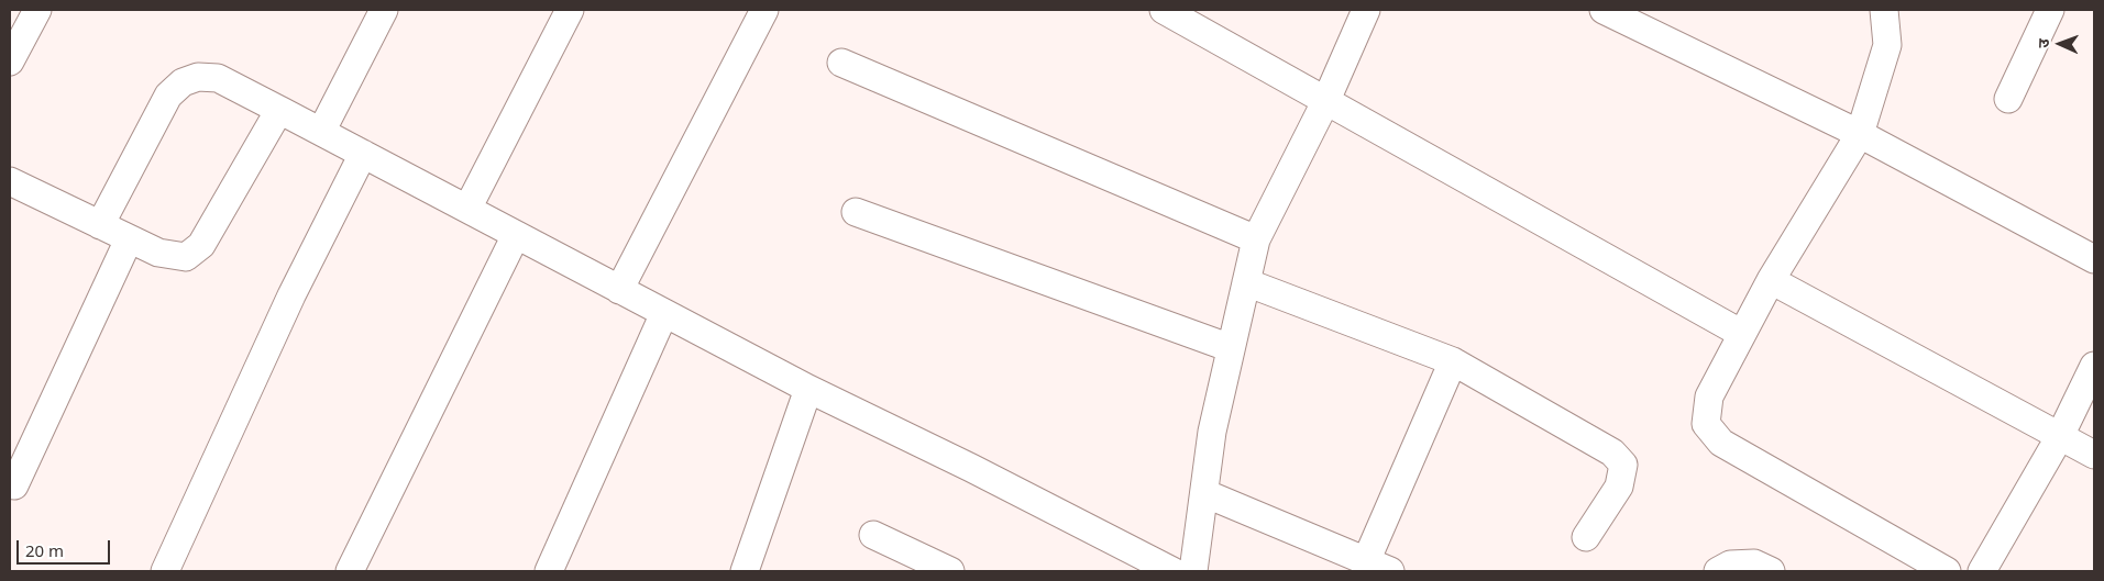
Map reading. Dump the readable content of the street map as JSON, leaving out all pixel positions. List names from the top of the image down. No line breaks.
{"scale_bar":"20 m","north":"left"}
